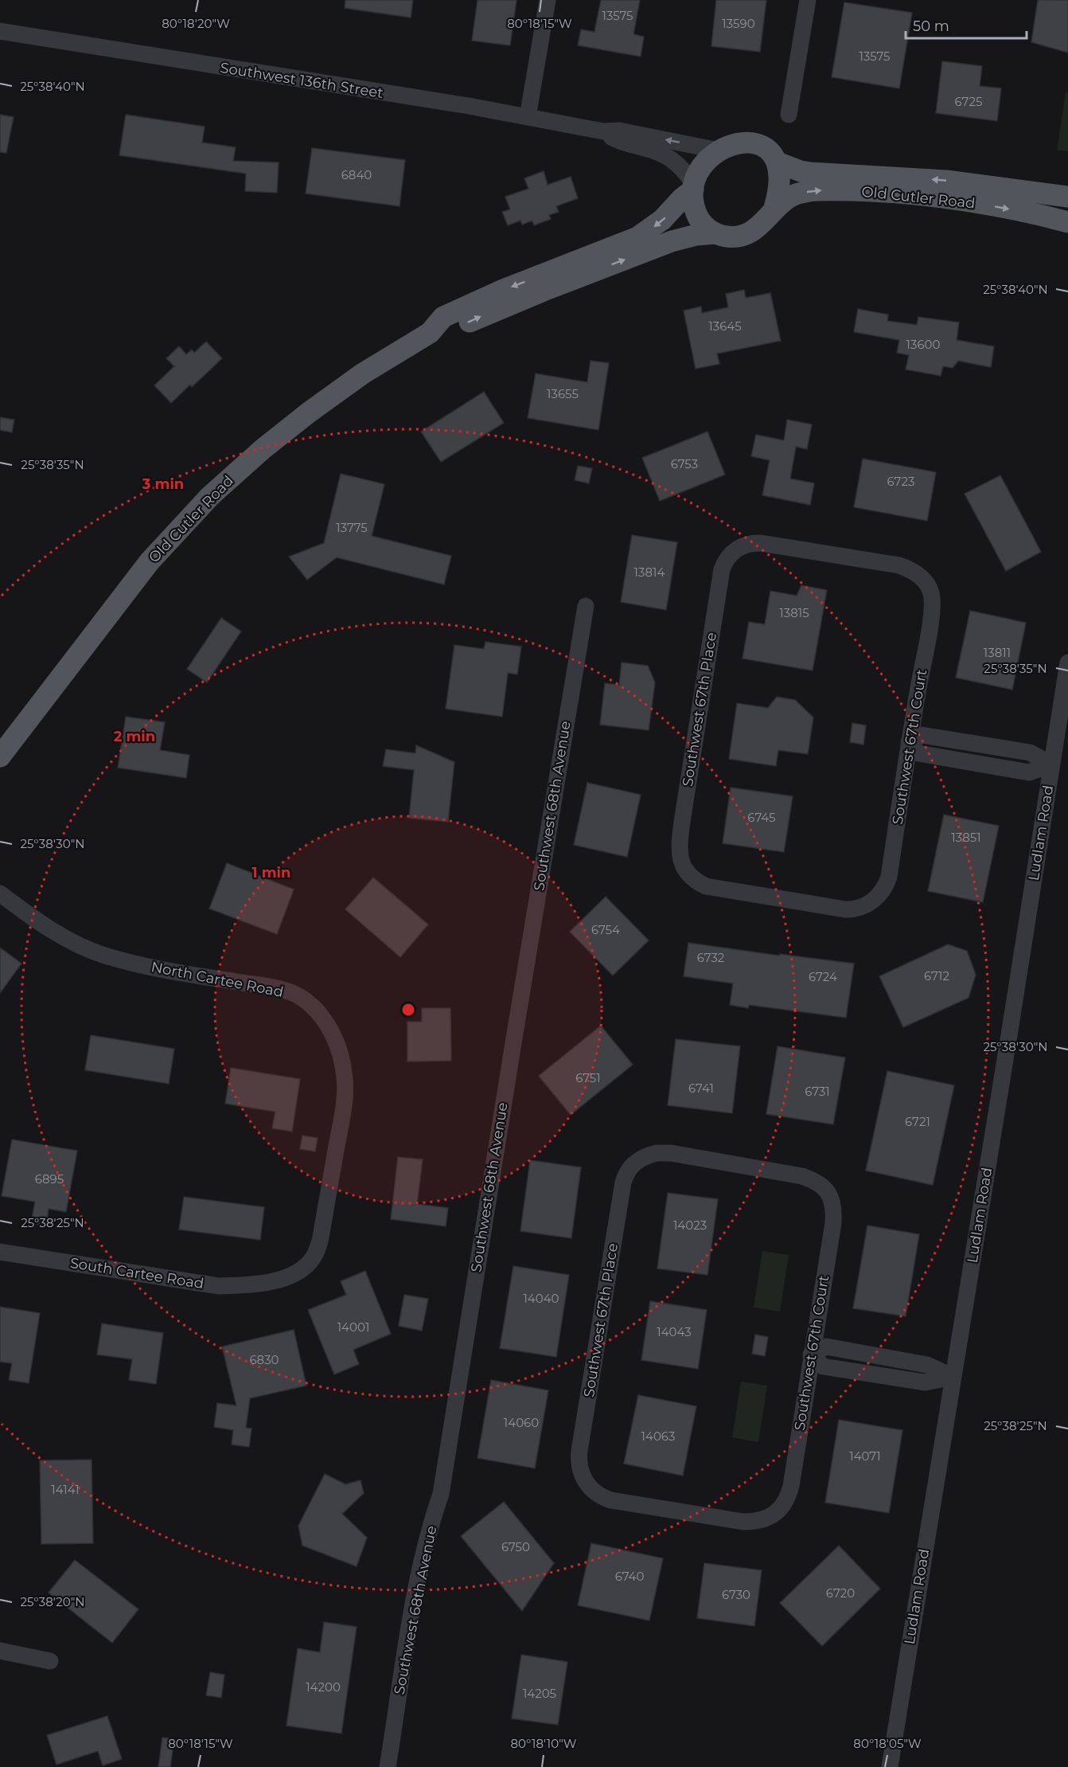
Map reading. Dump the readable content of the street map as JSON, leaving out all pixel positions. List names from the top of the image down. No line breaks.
{"streets":{"main road":["Old Cutler Road"],"street":["Southwest 136th Street","Southwest 67th Place","Southwest 67th Court","Southwest 68th Avenue","Ludlam Road","North Cartee Road","South Cartee Road"]},"crossings":[["Southwest 136th Street","Old Cutler Road"],["Southwest 67th Place","Southwest 67th Court"],["North Cartee Road","South Cartee Road"]],"house_numbers":["13575","13590","13575","6725","6840","13645","13600","13655","6753","6723","13775","13814","13815","13811","6745","13851","6754","6732","6712","6724","6751","6741","6731","6721","6895","14023","14040","14001","14043","6830","14060","14063","14071","14141","6750","6740","6720","6730","14200","14205"],"scale_bar":"50 m","coordinates":["80°18'20\"W","80°18'15\"W","25°38'40\"N","25°38'35\"N","25°38'30\"N","25°38'25\"N","25°38'20\"N","80°18'10\"W","80°18'05\"W"],"rings":["3 min","2 min","1 min"]}
